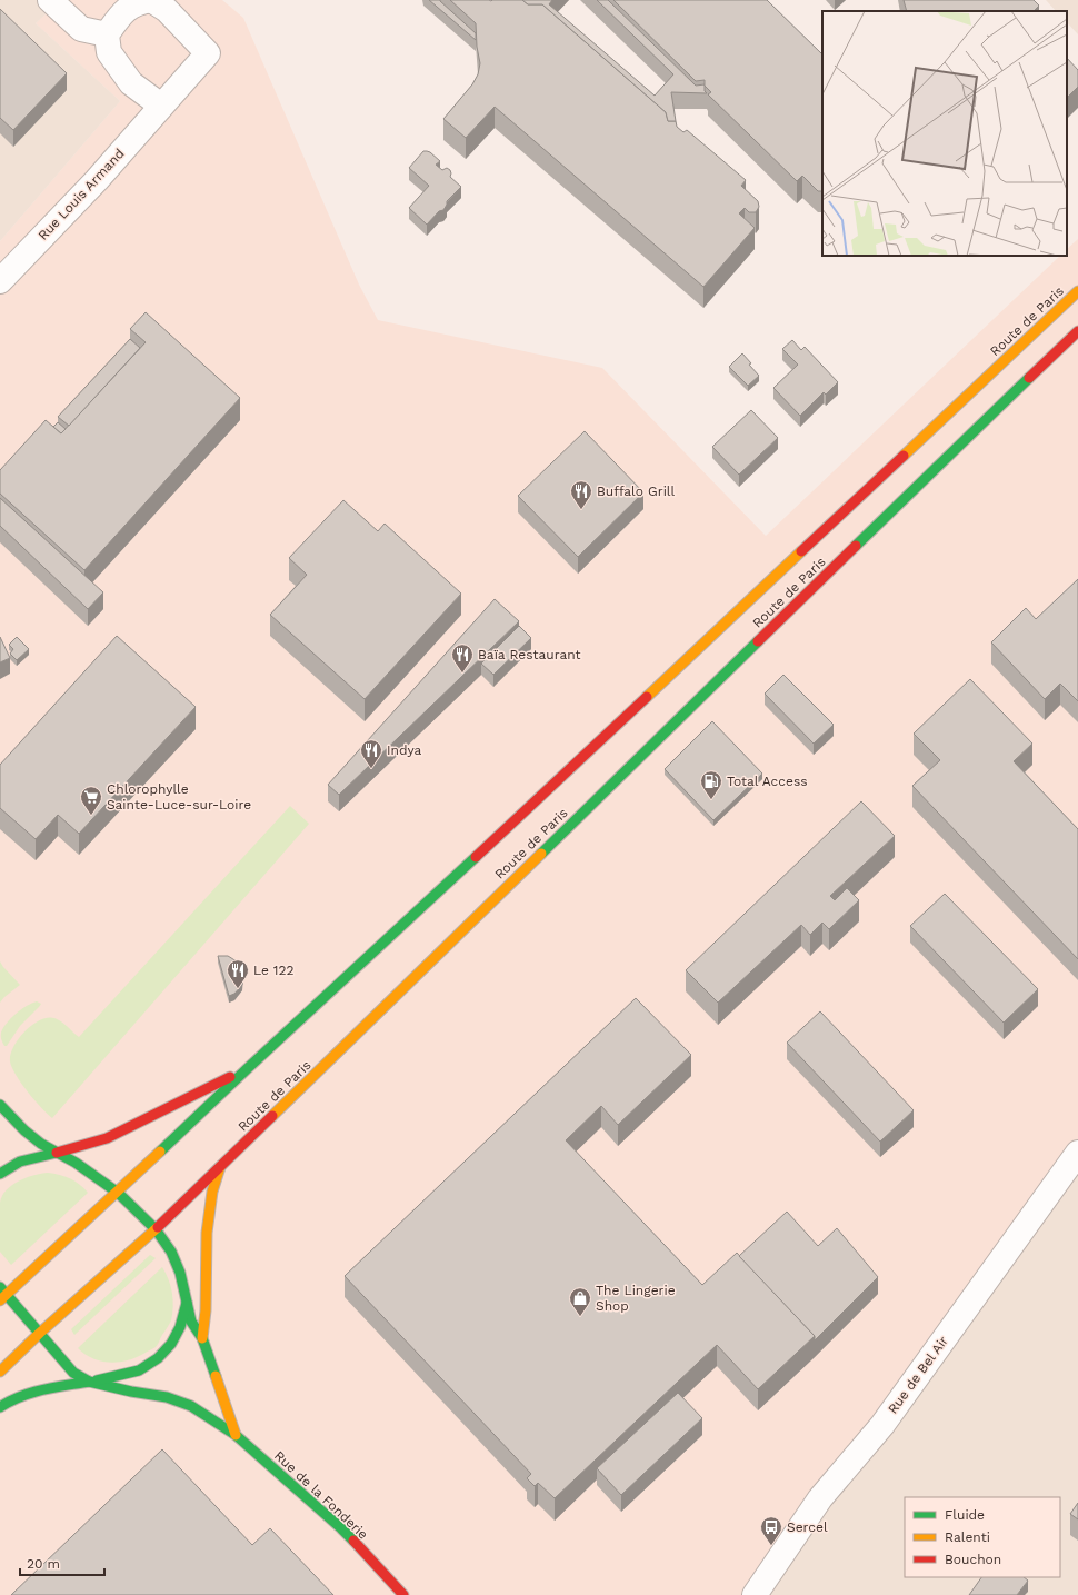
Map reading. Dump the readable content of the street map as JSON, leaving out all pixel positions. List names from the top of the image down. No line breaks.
{"streets":{"main road":["Route de Paris","Rue de la Fonderie"],"street":["Rue Louis Armand","Rue de Bel Air"]},"places":{"restaurant":["Buffalo Grill","Baïa Restaurant","Indya","Le 122"],"fuel station":["Total Access"],"supermarket":["Chlorophylle Sainte-Luce-sur-Loire"],"shop":["The Lingerie Shop"],"bus stop":["Sercel"]},"legend":["Fluide","Ralenti","Bouchon"],"scale_bar":"20 m"}
